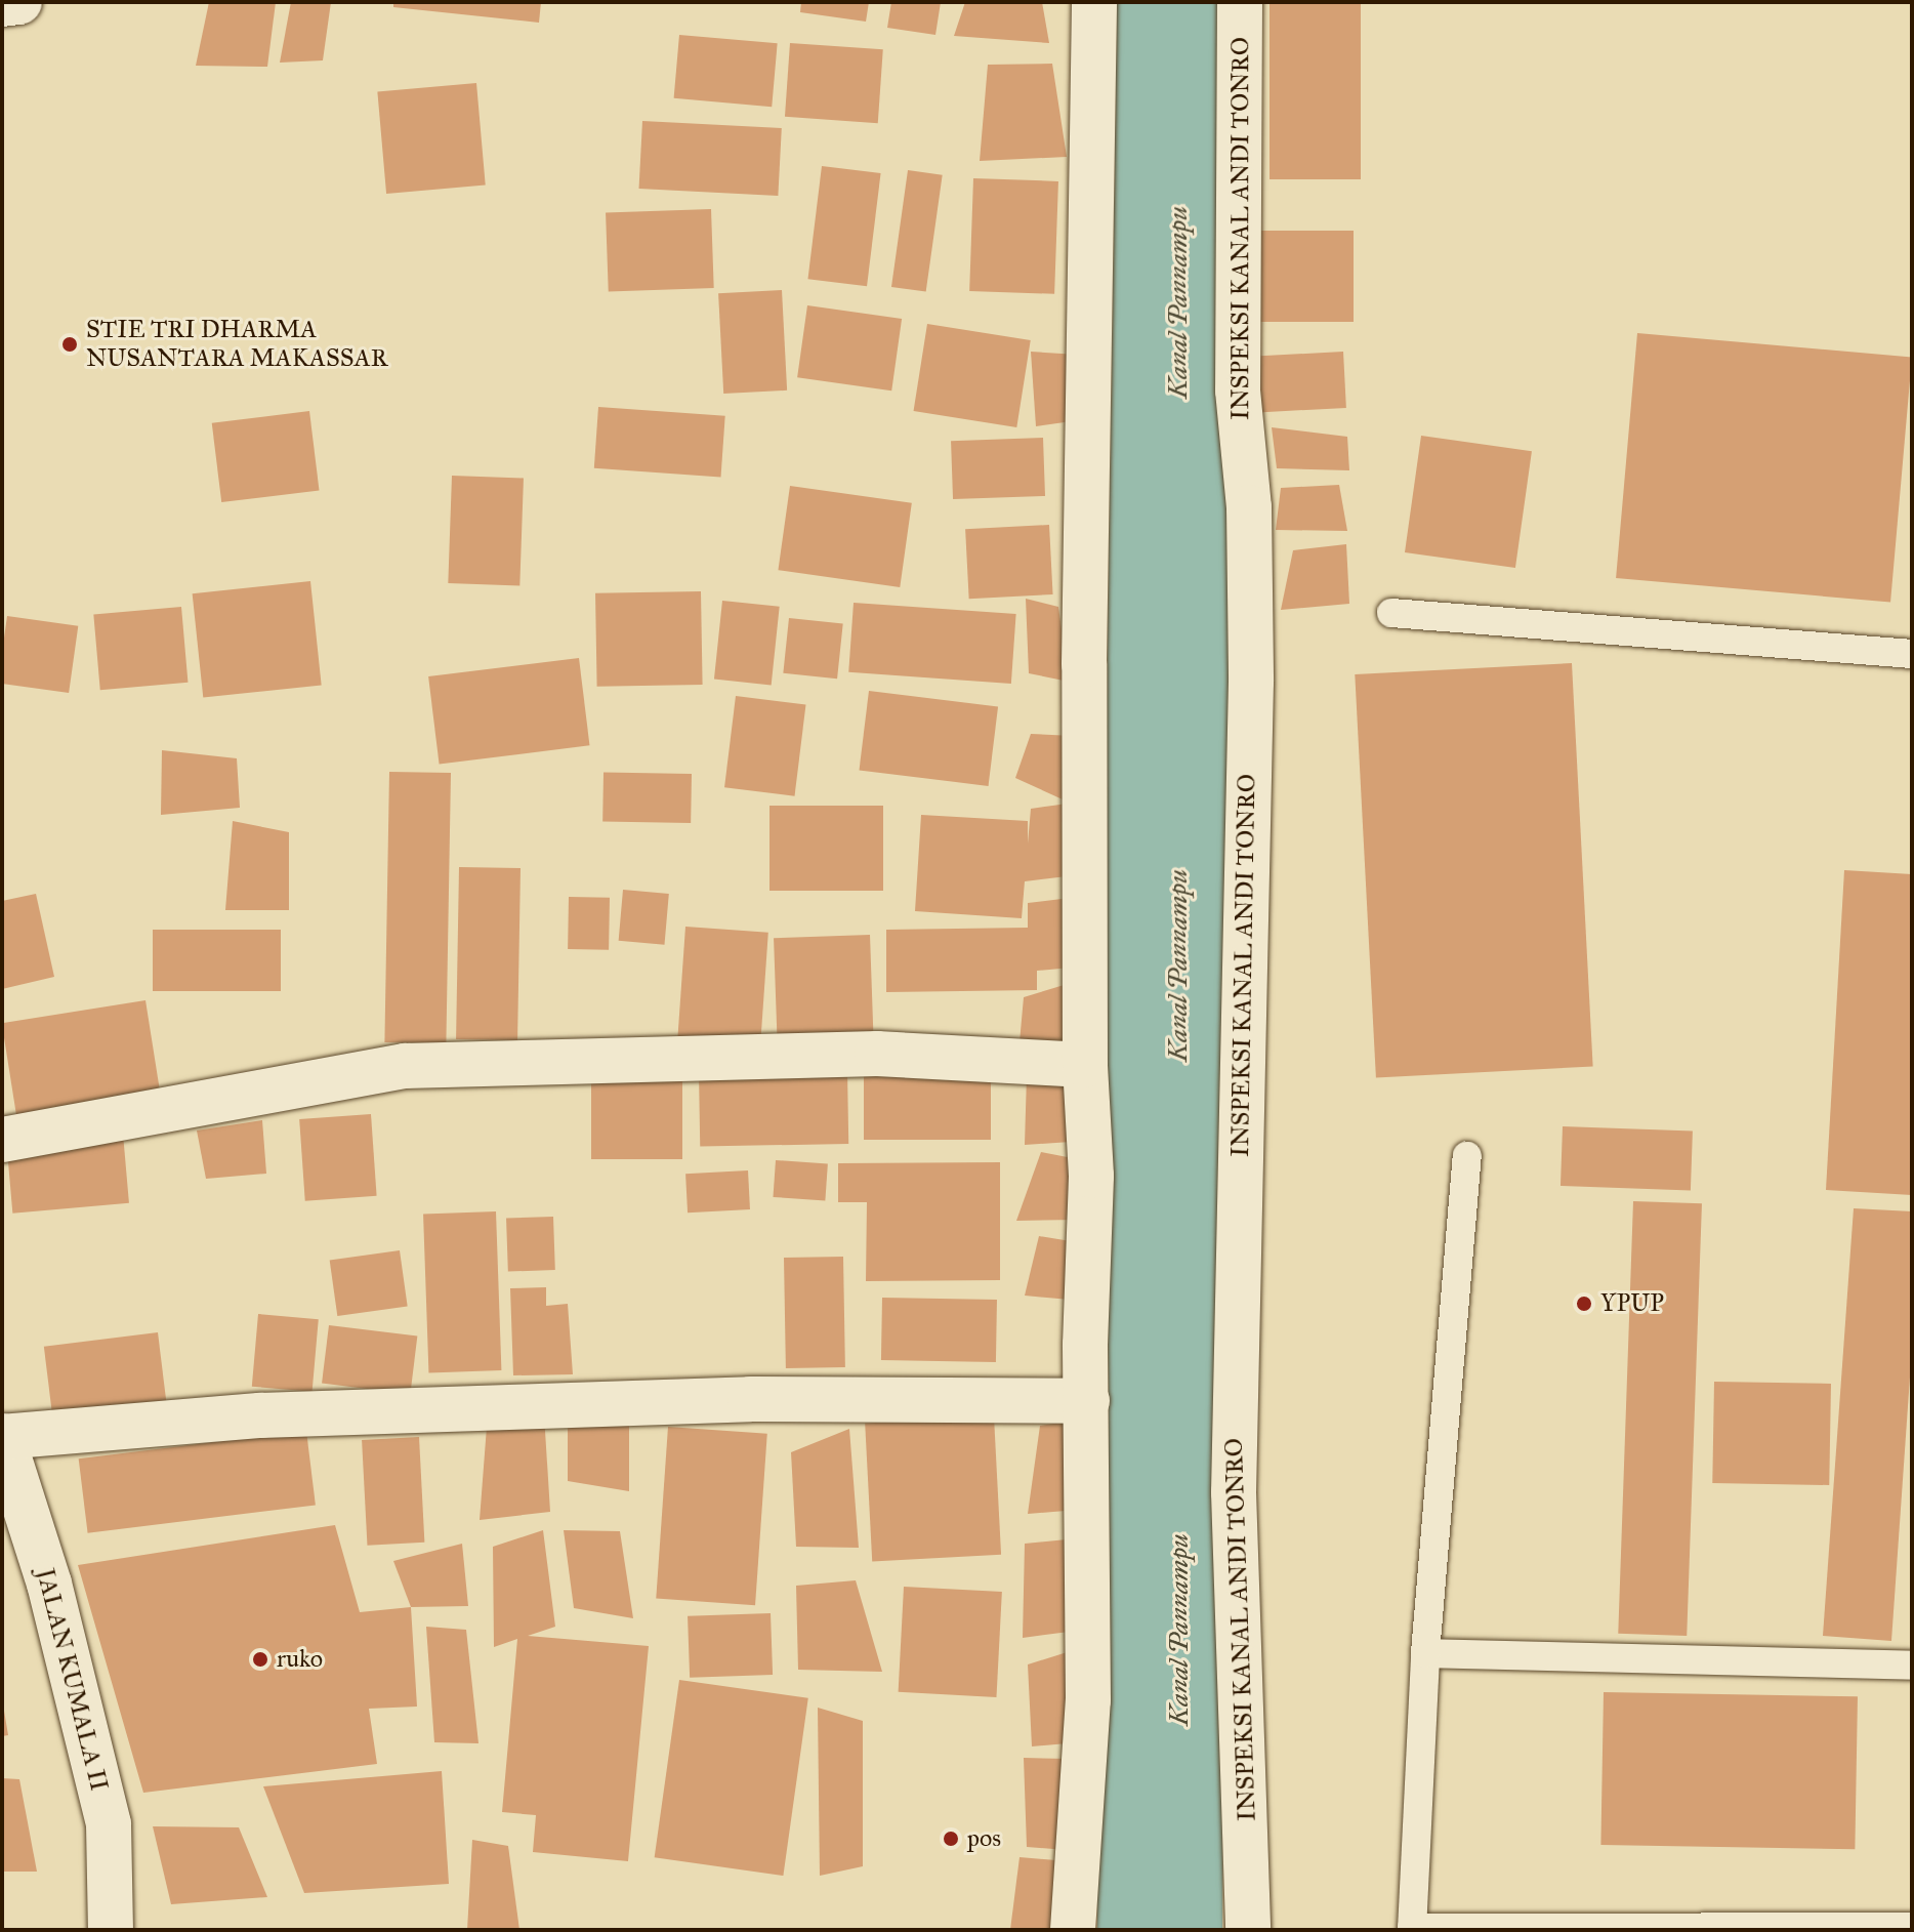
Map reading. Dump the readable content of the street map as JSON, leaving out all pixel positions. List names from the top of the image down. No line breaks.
{"streets":{"street":["INSPEKSI KANAL ANDI TONRO","JALAN KUMALA II"]},"water":["Kanal Pannampu"],"places":["STIE TRI DHARMA NUSANTARA MAKASSAR","YPUP","ruko","pos"]}
